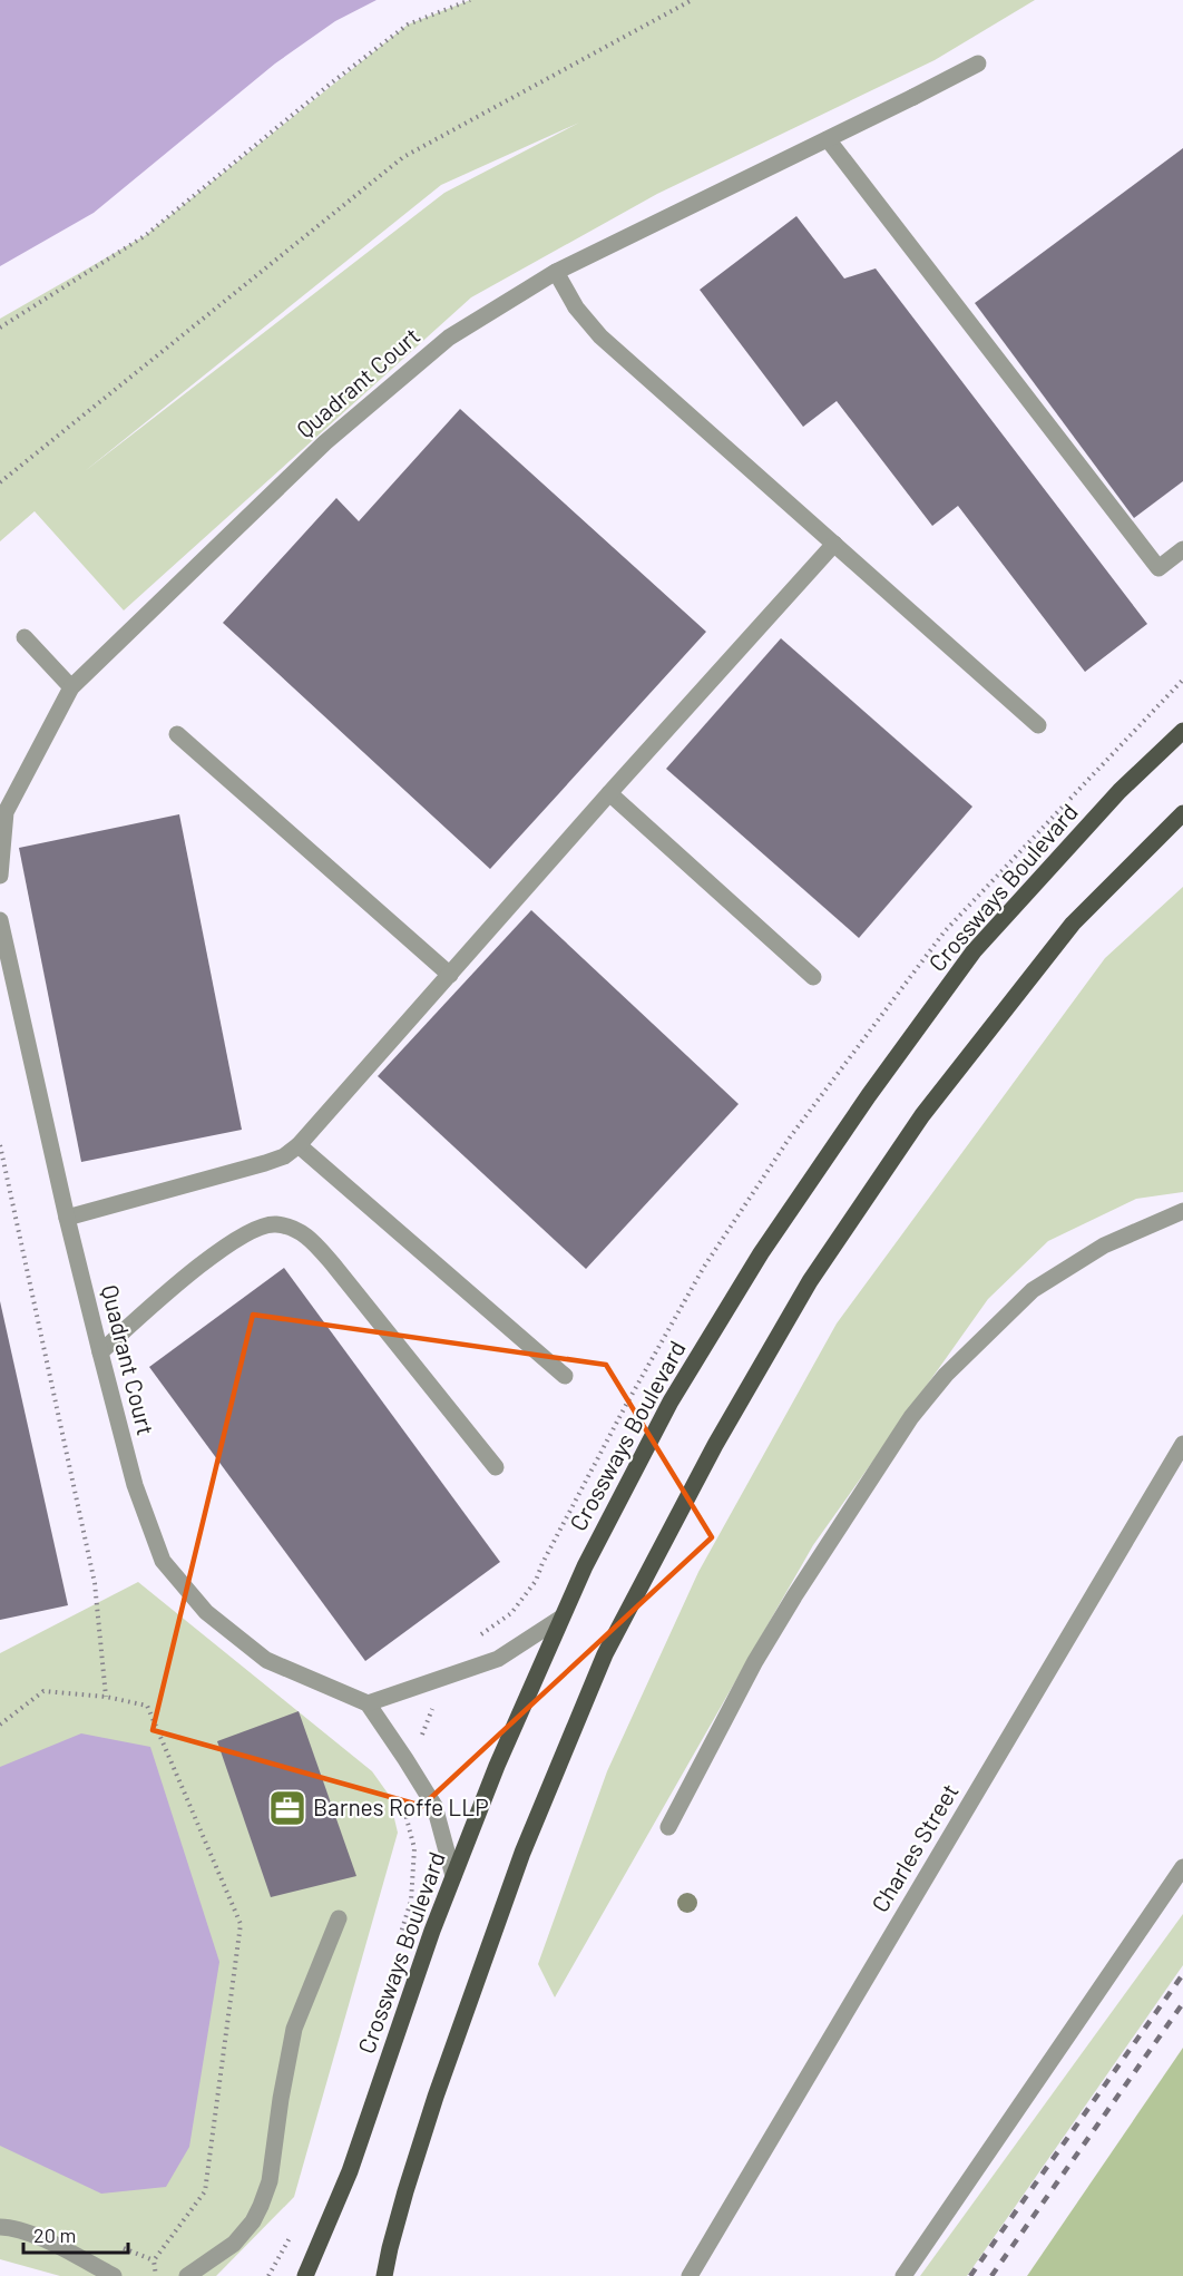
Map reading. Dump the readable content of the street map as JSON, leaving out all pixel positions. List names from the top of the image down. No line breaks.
{"streets":{"main road":["Crossways Boulevard"],"street":["Quadrant Court","Charles Street"]},"places":{"office":["Barnes Roffe LLP"]},"scale_bar":"20 m"}
